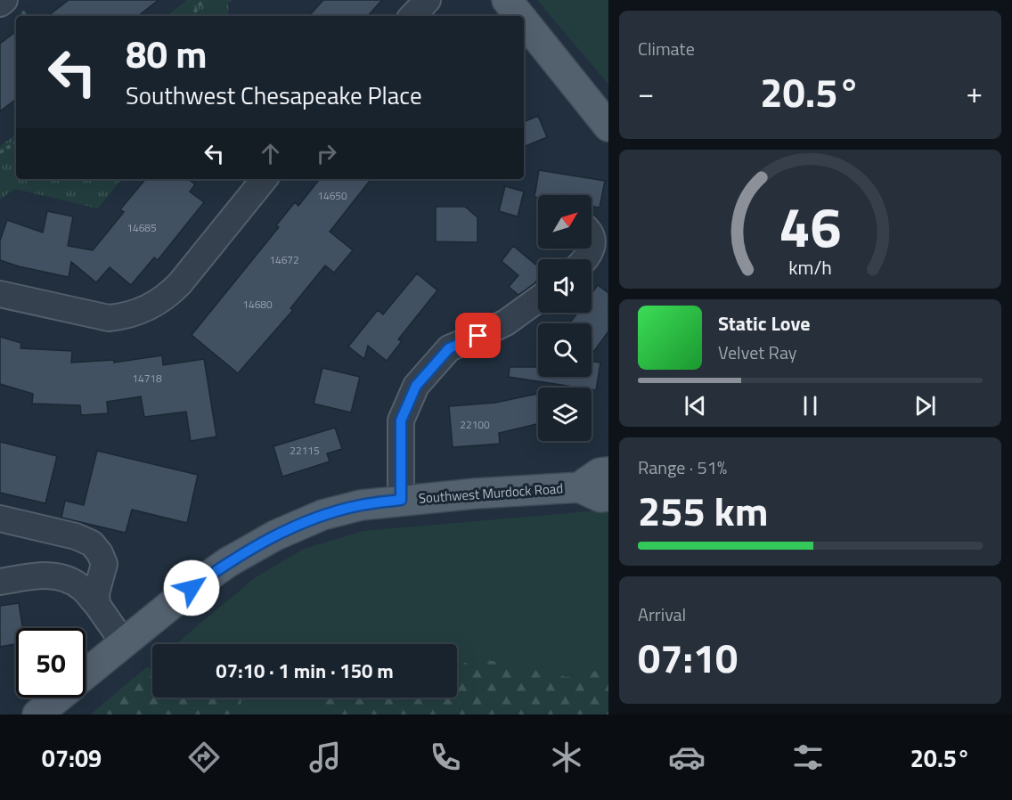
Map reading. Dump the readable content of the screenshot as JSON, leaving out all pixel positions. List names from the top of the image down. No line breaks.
{"streets":{"main road":["Southwest Murdock Road"]},"house_numbers":["14650","14685","14672","14680","14718","22100","22115"],"north":"top right","page":{"tile":["Climate",["Range · 51%","255 km"],["Arrival","07:10"]],"turn":["80 m","Southwest Chesapeake Place"],"heat":["−","20.5°","+"],"song":["Static Love","Velvet Ray"],"limit":"50","trip":"07:10 · 1 min · 150 m","tabs":["07:09","20.5°"],"gauge":["46","km/h"]}}
